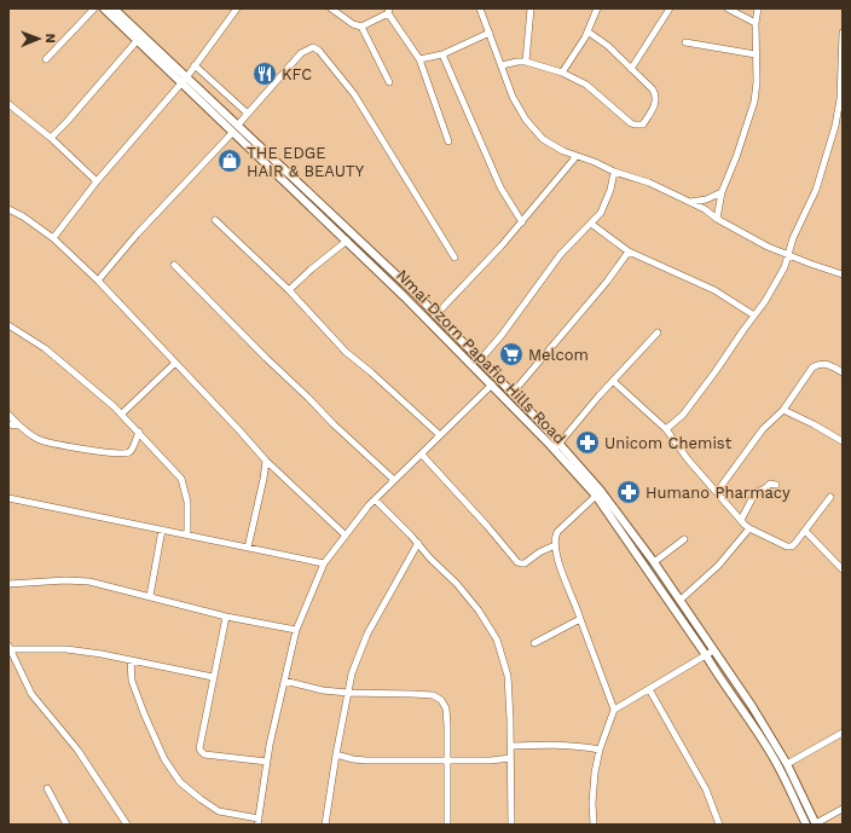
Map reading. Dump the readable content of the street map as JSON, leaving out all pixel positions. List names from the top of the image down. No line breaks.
{"streets":{"street":["Nmai Dzorn Papafio Hills Road"]},"places":{"restaurant":["KFC"],"shop":["THE EDGE HAIR & BEAUTY"],"supermarket":["Melcom"],"pharmacy":["Unicom Chemist","Humano Pharmacy"]},"north":"right"}
